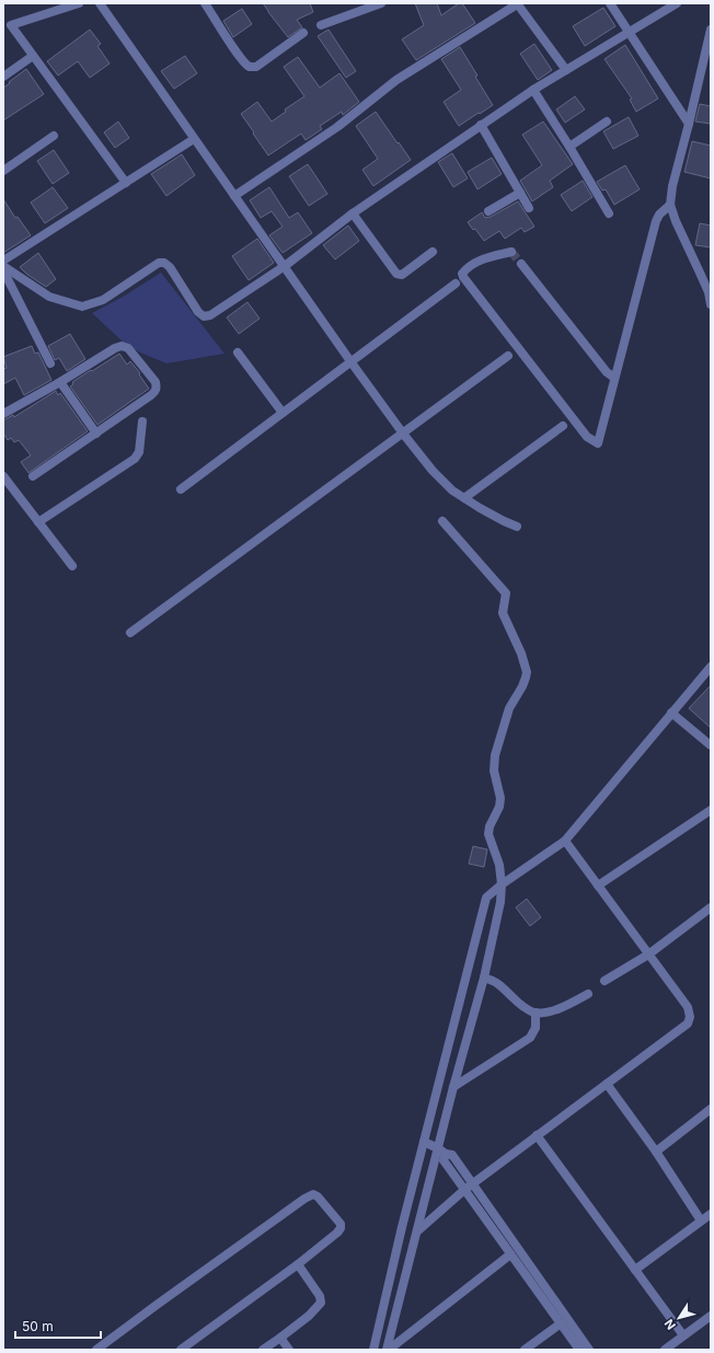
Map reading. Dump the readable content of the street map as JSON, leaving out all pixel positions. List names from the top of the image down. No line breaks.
{"scale_bar":"50 m","north":"bottom left"}
